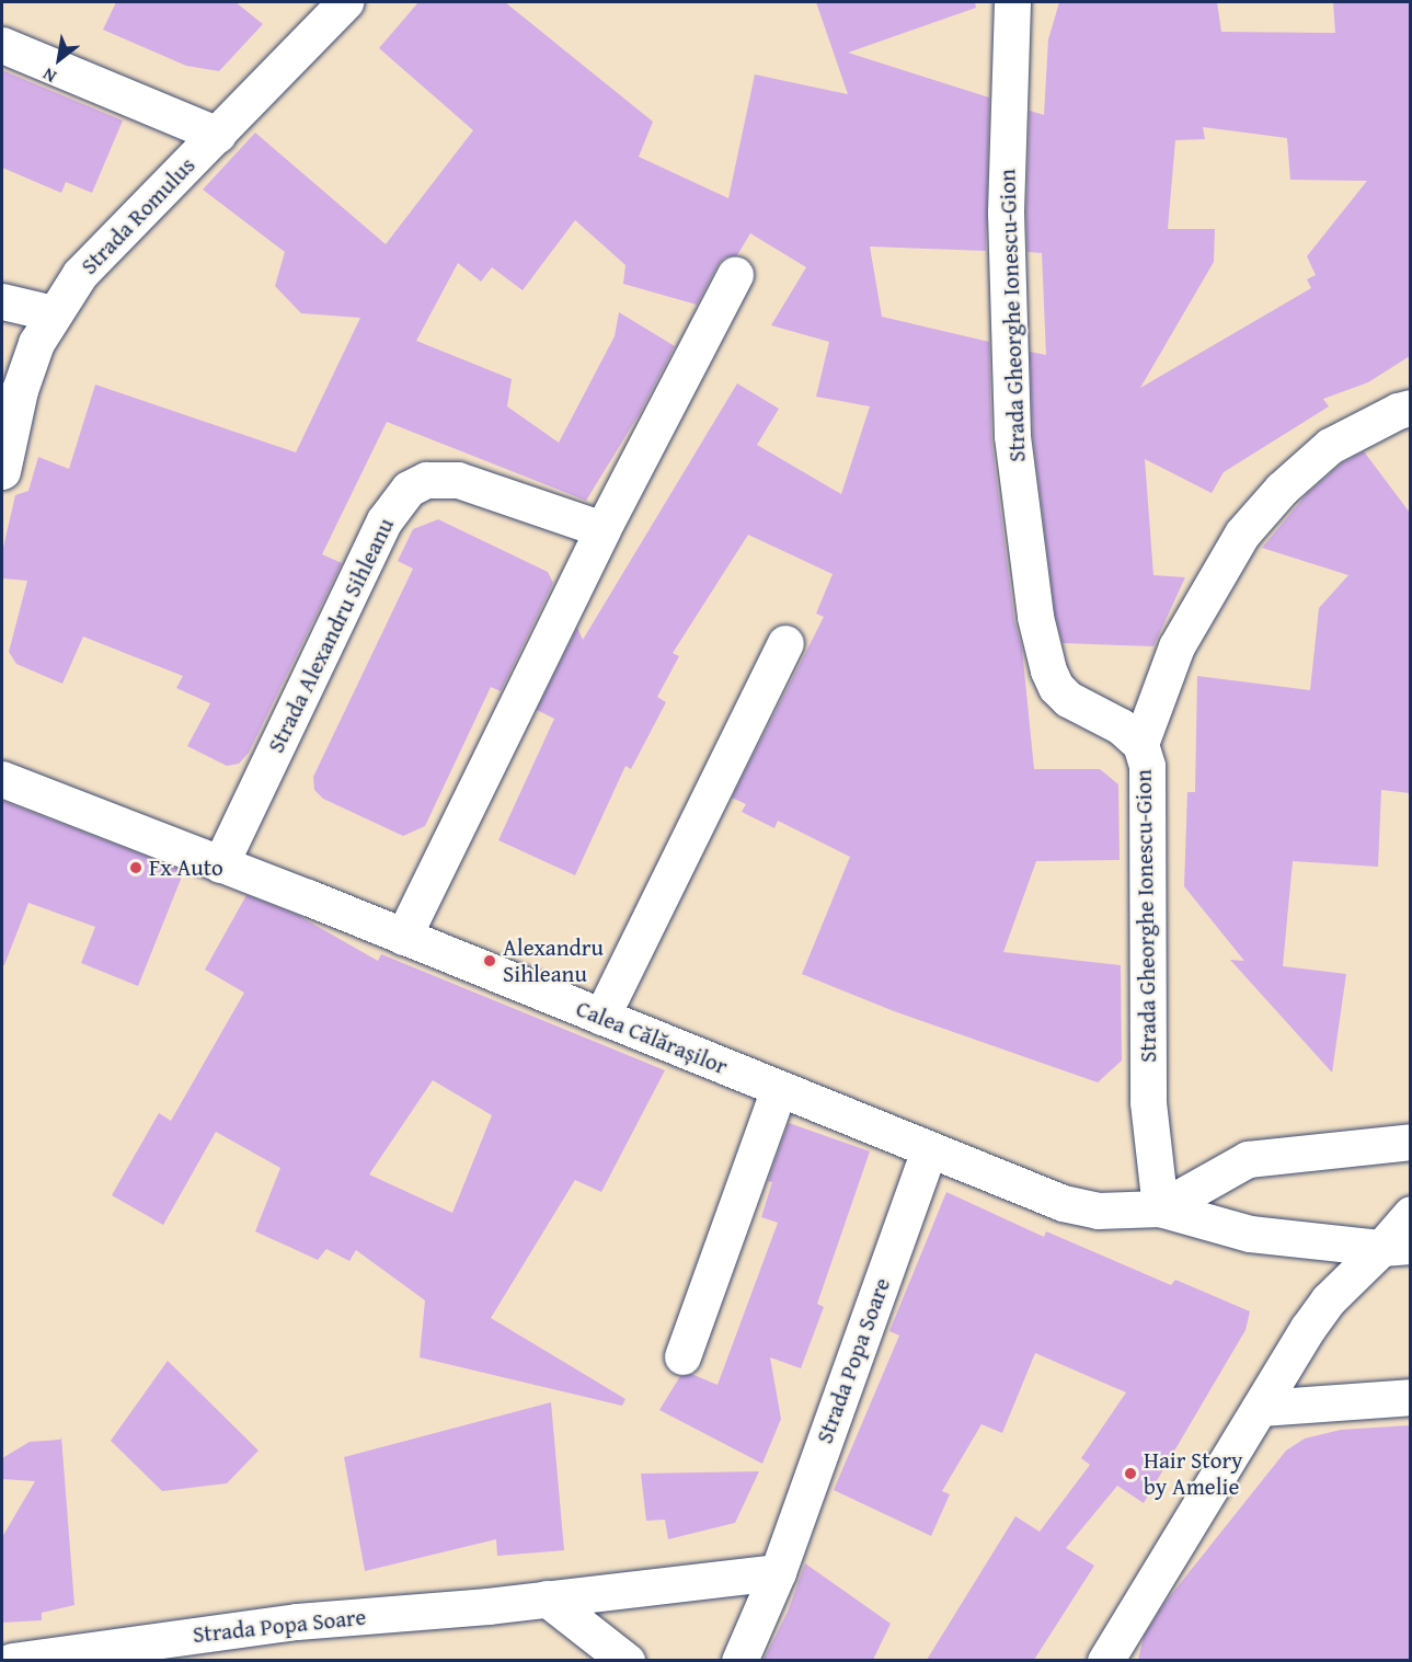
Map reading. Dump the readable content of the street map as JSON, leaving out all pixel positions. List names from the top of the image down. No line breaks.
{"streets":{"street":["Strada Romulus","Strada Gheorghe Ionescu-Gion","Strada Alexandru Sihleanu","Calea Călărașilor","Strada Popa Soare"]},"crossings":[["Strada Gheorghe Ionescu-Gion","Calea Călărașilor"],["Strada Alexandru Sihleanu","Calea Călărașilor"],["Calea Călărașilor","Strada Popa Soare"]],"places":["Fx Auto","Alexandru Sihleanu","Hair Story by Amelie"],"north":"bottom left"}
